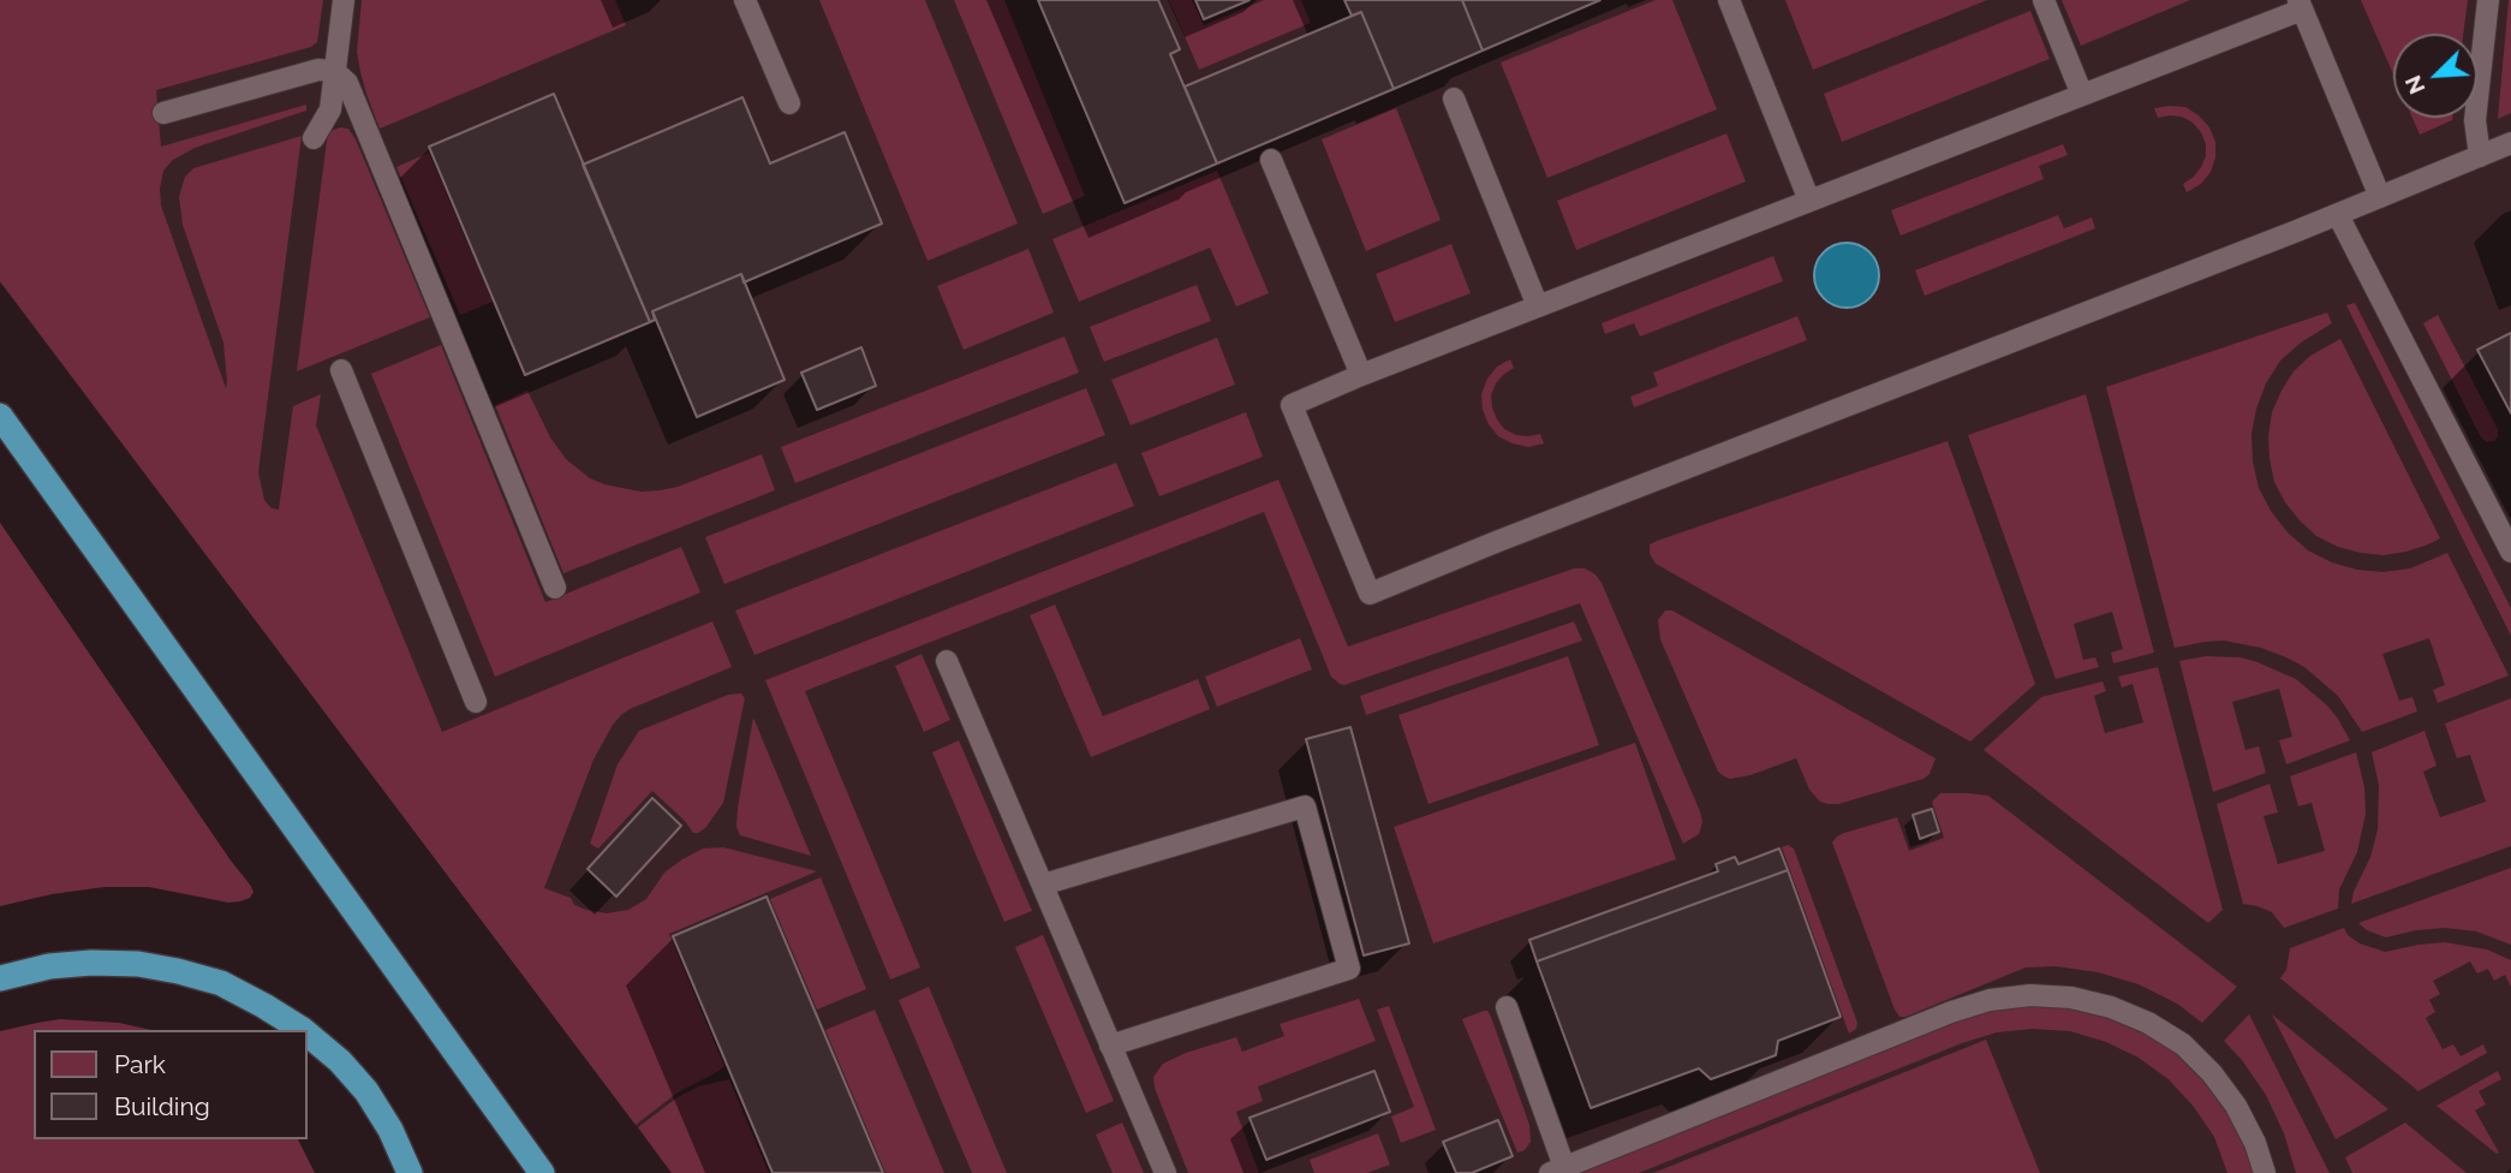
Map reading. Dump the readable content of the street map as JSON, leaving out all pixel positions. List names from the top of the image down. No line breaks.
{"legend":["Park","Building"],"north":"bottom left"}
